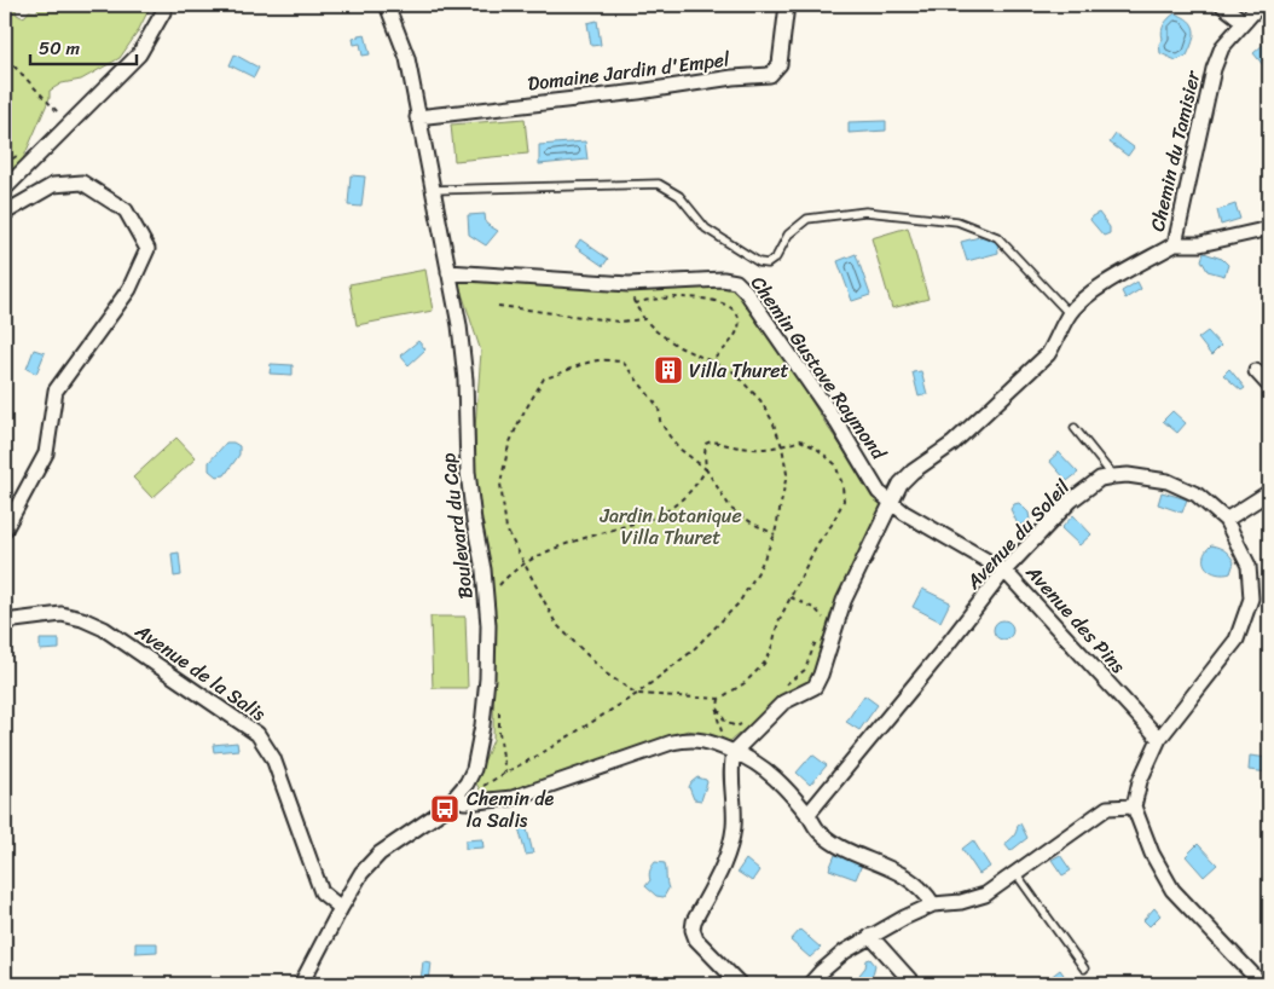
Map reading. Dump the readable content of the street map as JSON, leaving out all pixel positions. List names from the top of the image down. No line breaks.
{"streets":{"street":["Domaine Jardin d'Empel","Chemin du Tamisier","Chemin Gustave Raymond","Boulevard du Cap","Avenue du Soleil","Avenue des Pins","Avenue de la Salis"]},"crossings":[["Domaine Jardin d'Empel","Boulevard du Cap"],["Chemin du Tamisier","Chemin Gustave Raymond"],["Chemin du Tamisier","Avenue des Pins"],["Chemin Gustave Raymond","Boulevard du Cap"],["Chemin Gustave Raymond","Avenue des Pins"],["Boulevard du Cap","Avenue de la Salis"],["Avenue du Soleil","Avenue des Pins"]],"parks":["Jardin botanique Villa Thuret"],"places":{"building":["Villa Thuret"],"bus stop":["Chemin de la Salis"]},"scale_bar":"50 m"}
